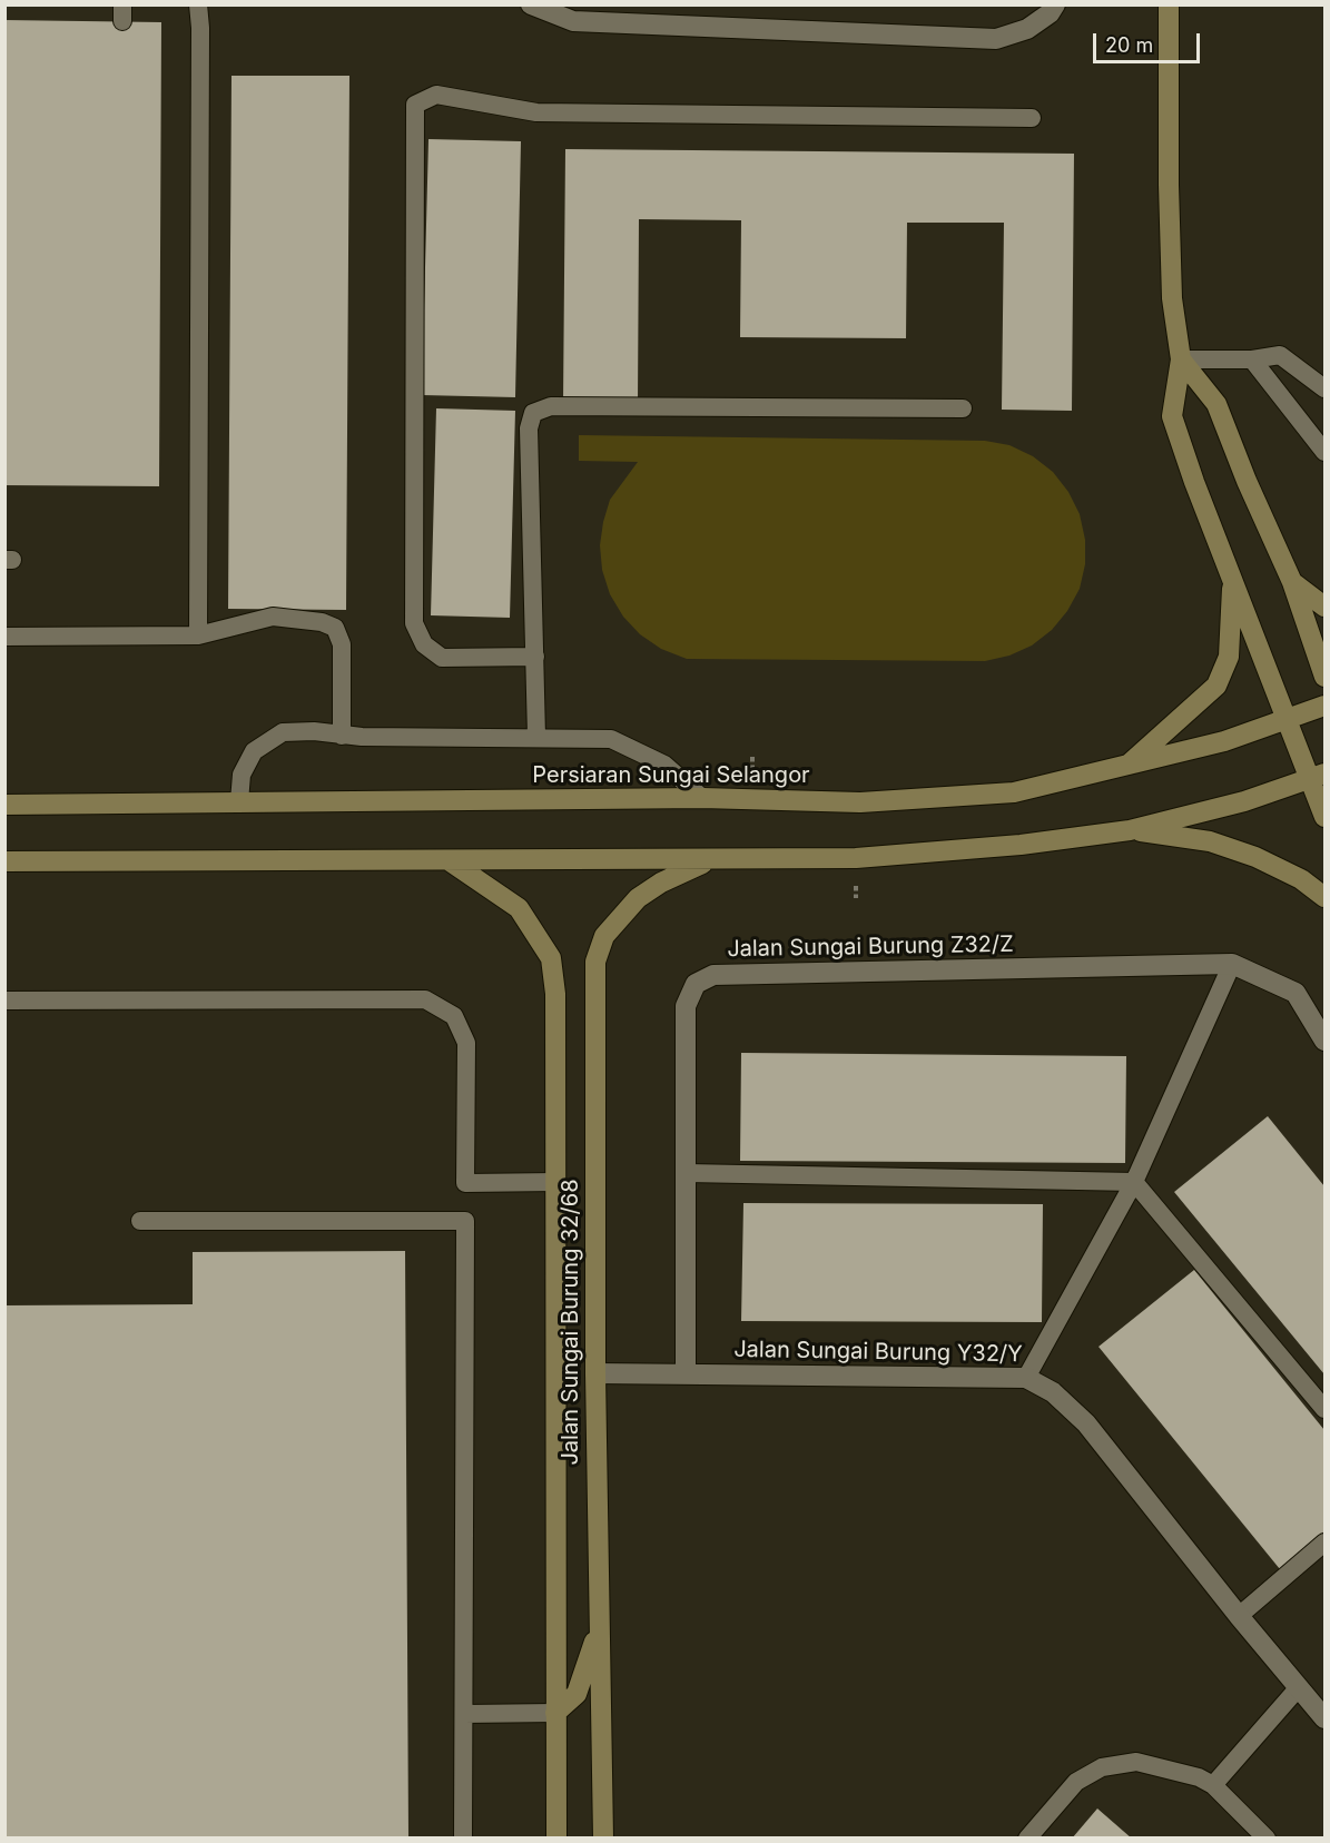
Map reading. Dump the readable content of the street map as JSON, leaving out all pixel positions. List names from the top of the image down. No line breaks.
{"streets":{"street":["Persiaran Sungai Selangor","Jalan Sungai Burung Z32/Z","Jalan Sungai Burung 32/68","Jalan Sungai Burung Y32/Y"]},"crossings":[["Jalan Sungai Burung Z32/Z","Jalan Sungai Burung Y32/Y"],["Jalan Sungai Burung 32/68","Jalan Sungai Burung Y32/Y"]],"scale_bar":"20 m"}
